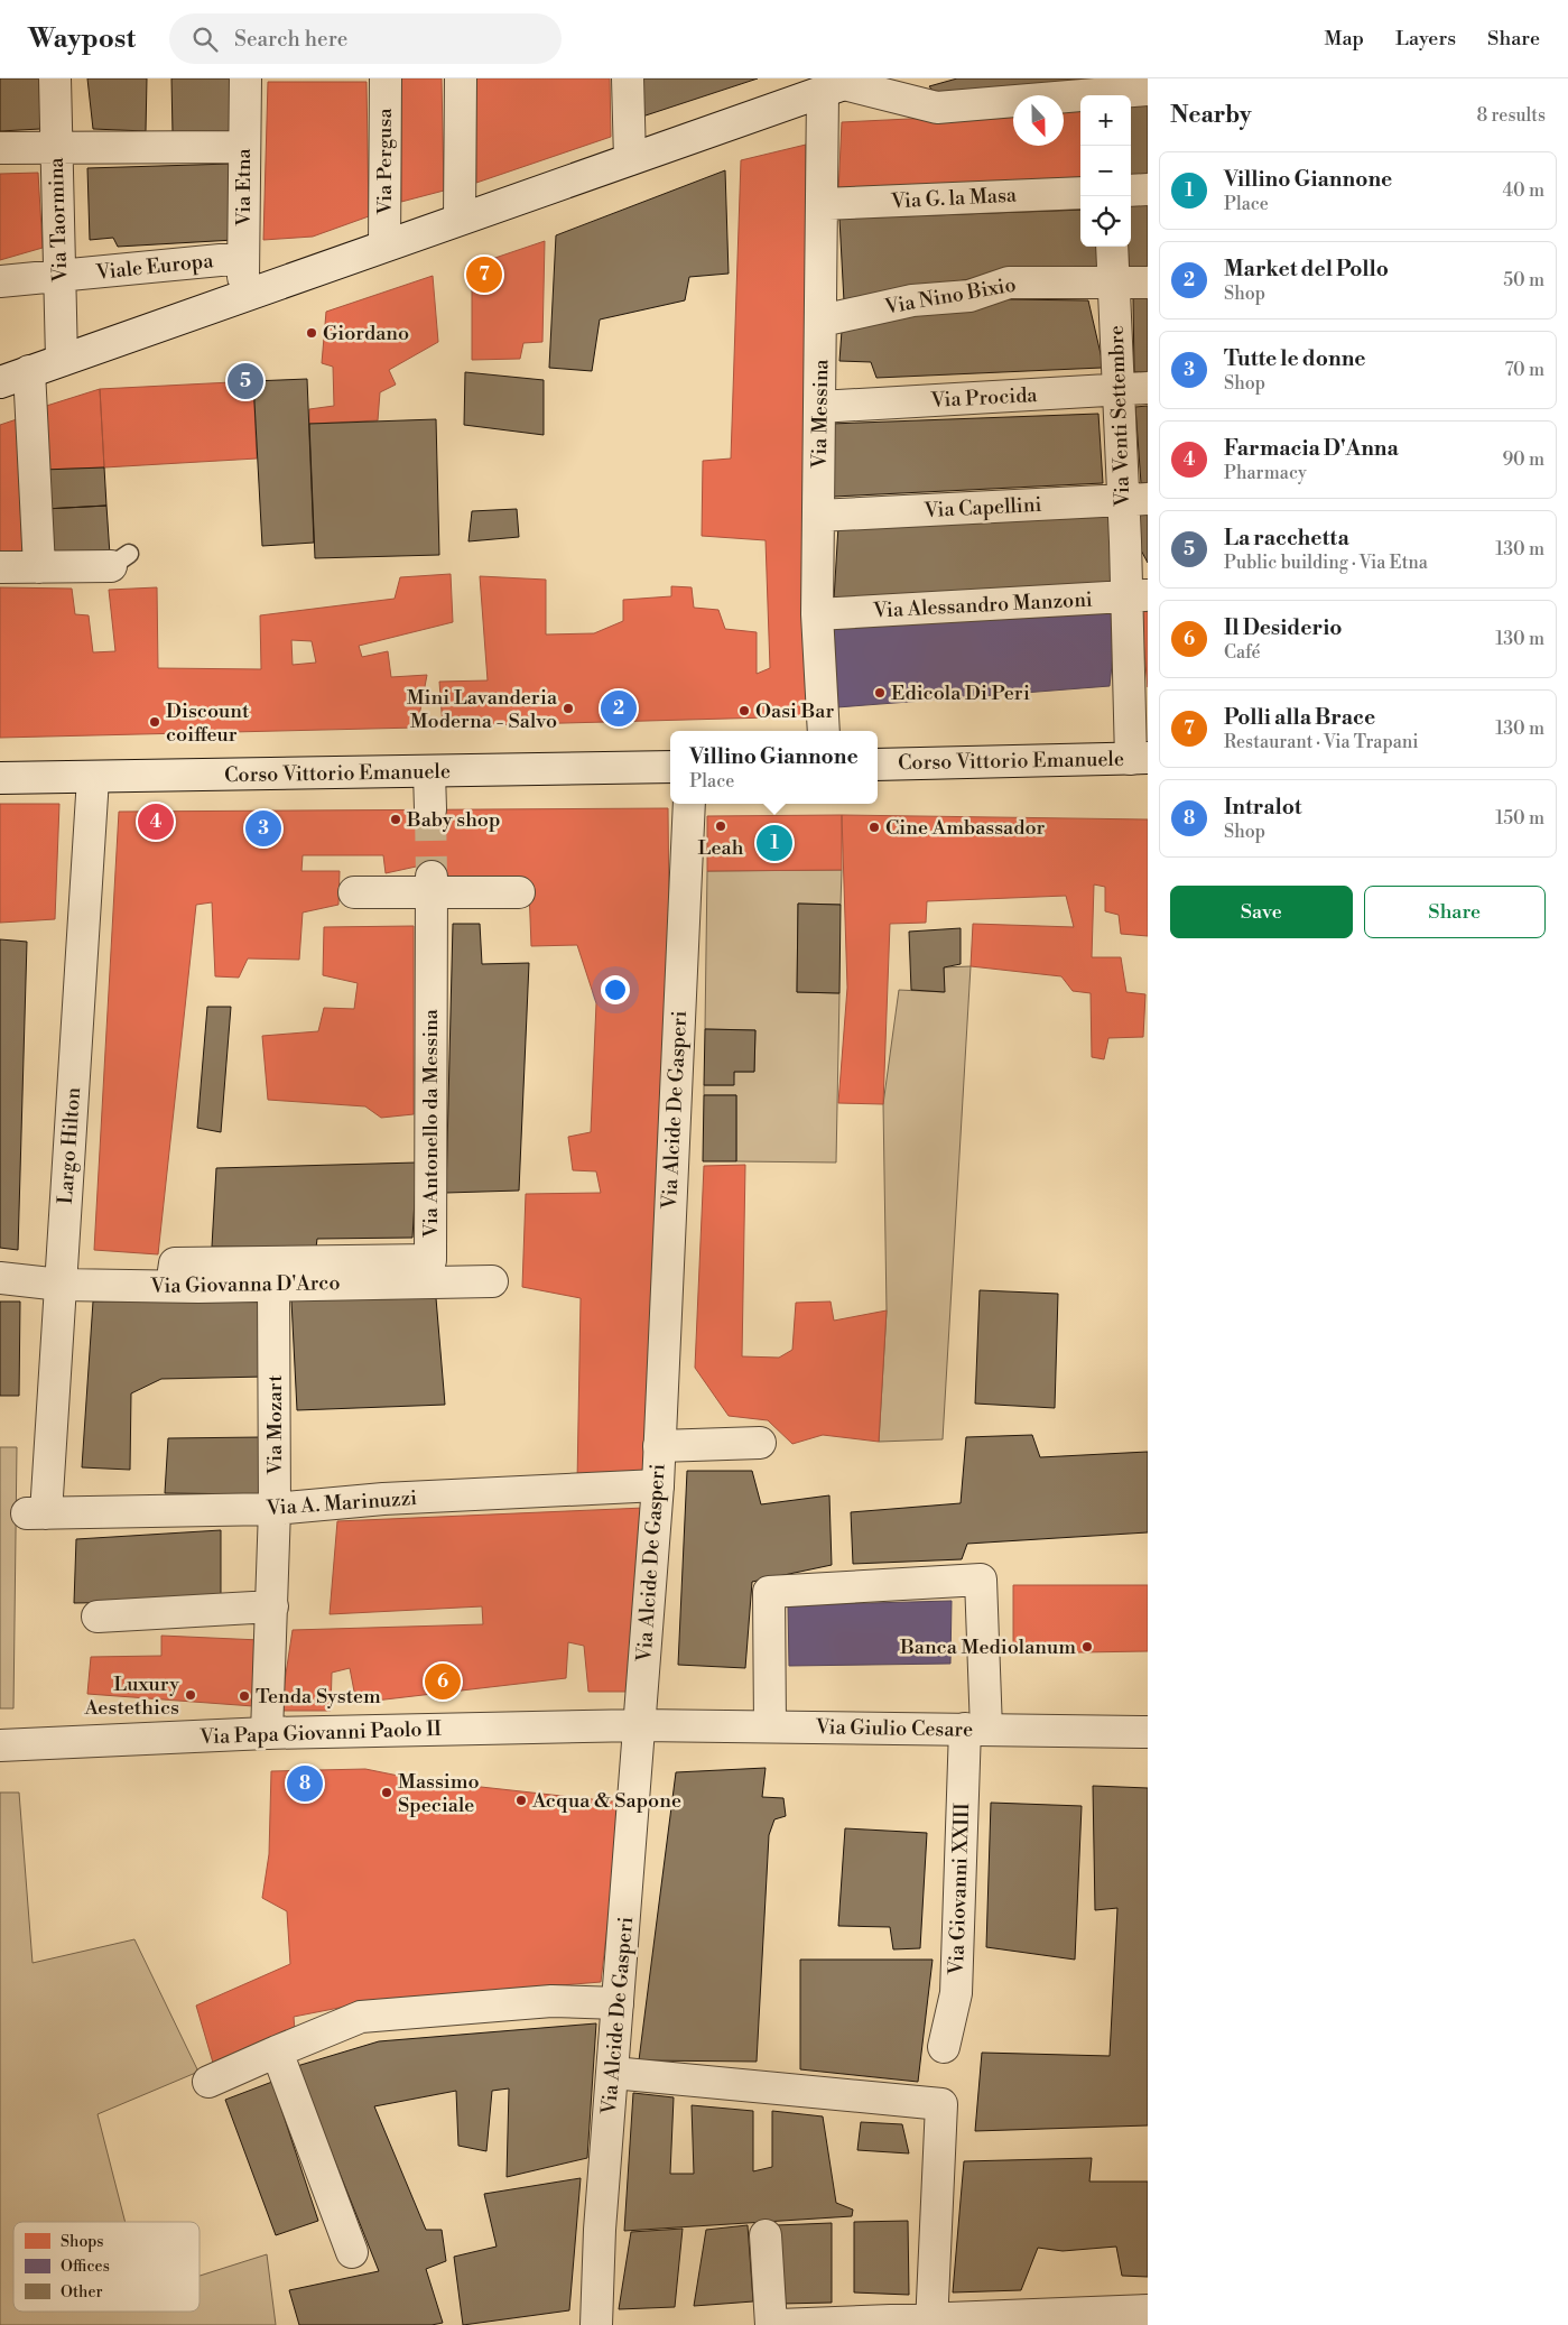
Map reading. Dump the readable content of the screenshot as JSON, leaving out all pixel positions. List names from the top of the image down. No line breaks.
{"streets":{"street":["Via Pergusa","Via Etna","Via G. la Masa","Via Taormina","Viale Europa","Via Nino Bixio","Via Procida","Via Messina","Via Venti Settembre","Via Capellini","Via Alessandro Manzoni","Corso Vittorio Emanuele","Via Alcide De Gasperi","Via Antonello da Messina","Largo Hilton","Via Giovanna D'Arco","Via Mozart","Via A. Marinuzzi","Via Giulio Cesare","Via Papa Giovanni Paolo II","Via Giovanni XXIII"]},"crossings":[["Via Etna","Viale Europa"],["Via G. la Masa","Via Messina"],["Via Taormina","Viale Europa"],["Via Nino Bixio","Via Messina"],["Via Nino Bixio","Via Venti Settembre"],["Via Procida","Via Messina"],["Via Procida","Via Venti Settembre"],["Via Messina","Via Capellini"],["Via Messina","Via Alessandro Manzoni"],["Via Venti Settembre","Via Capellini"],["Via Venti Settembre","Via Alessandro Manzoni"],["Via Venti Settembre","Corso Vittorio Emanuele"],["Corso Vittorio Emanuele","Largo Hilton"],["Via Alcide De Gasperi","Via A. Marinuzzi"],["Via Alcide De Gasperi","Via Giulio Cesare"],["Via Alcide De Gasperi","Via Papa Giovanni Paolo II"],["Via Antonello da Messina","Via Giovanna D'Arco"],["Largo Hilton","Via Giovanna D'Arco"],["Largo Hilton","Via A. Marinuzzi"],["Via Giovanna D'Arco","Via Mozart"],["Via Mozart","Via A. Marinuzzi"],["Via Mozart","Via Papa Giovanni Paolo II"],["Via Giulio Cesare","Via Papa Giovanni Paolo II"],["Via Giulio Cesare","Via Giovanni XXIII"]],"places":["Giordano","Edicola Di Peri","Mini Lavanderia Moderna - Salvo","Oasi Bar","Discount coiffeur","Baby shop","Leah","Cine Ambassador","Banca Mediolanum","Luxury Aestethics","Tenda System","Massimo Speciale","Acqua & Sapone"],"legend":["Shops","Offices","Other"],"north":"bottom","page":{"header":"Waypost","search":"Search here","nav":["Map","Layers","Share"],"heading":["Nearby","8 results"],"map_buttons":["+","−"],"list":[{"mark":"1","name":"Villino Giannone","note":"Place","value":"40 m"},{"mark":"2","name":"Market del Pollo","note":"Shop","value":"50 m"},{"mark":"3","name":"Tutte le donne","note":"Shop","value":"70 m"},{"mark":"4","name":"Farmacia D'Anna","note":"Pharmacy","value":"90 m"},{"mark":"5","name":"La racchetta","note":"Public building · Via Etna","value":"130 m"},{"mark":"6","name":"Il Desiderio","note":"Café","value":"130 m"},{"mark":"7","name":"Polli alla Brace","note":"Restaurant · Via Trapani","value":"130 m"},{"mark":"8","name":"Intralot","note":"Shop","value":"150 m"}],"pins":["7","5","2","4","3","1","6","8"],"popup":["Villino Giannone","Place"],"buttons":["Save","Share"]}}
